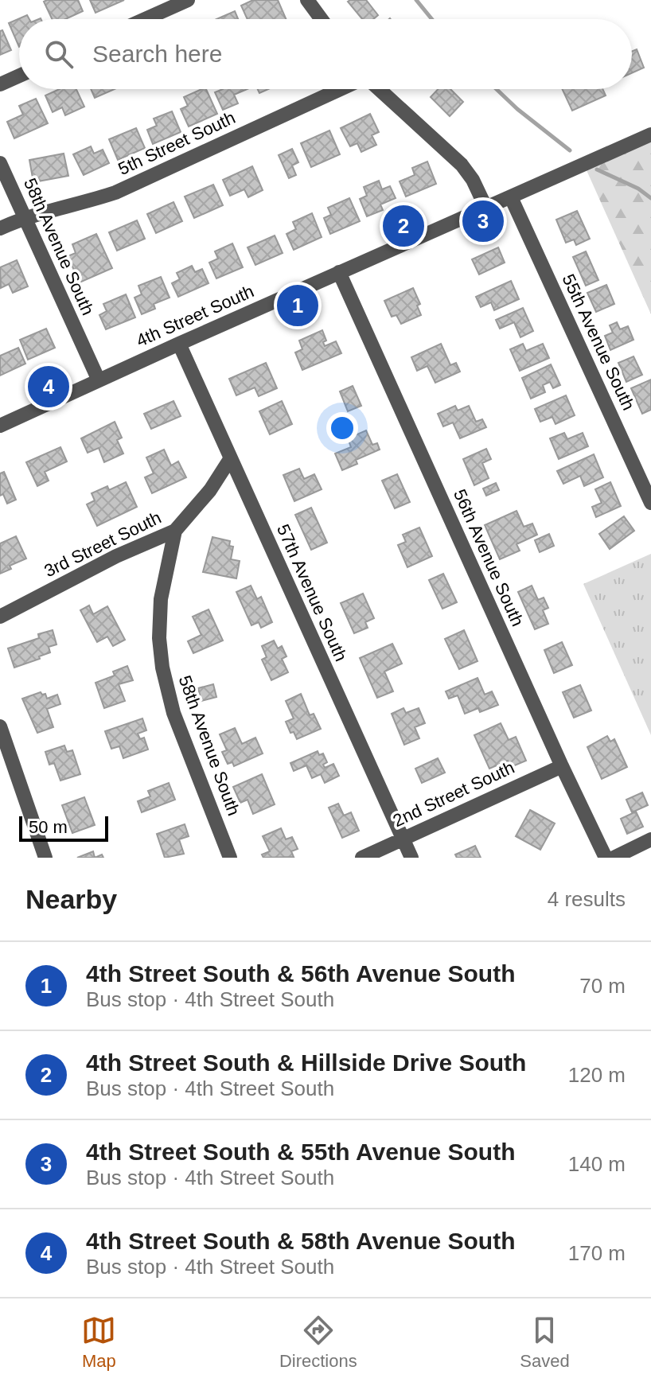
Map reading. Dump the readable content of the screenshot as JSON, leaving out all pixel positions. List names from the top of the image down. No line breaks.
{"streets":{"street":["5th Street South","58th Avenue South","4th Street South","55th Avenue South","3rd Street South","56th Avenue South","57th Avenue South","2nd Street South"]},"crossings":[["5th Street South","58th Avenue South"],["58th Avenue South","4th Street South"],["58th Avenue South","3rd Street South"],["4th Street South","55th Avenue South"],["4th Street South","56th Avenue South"],["4th Street South","57th Avenue South"],["3rd Street South","57th Avenue South"],["56th Avenue South","2nd Street South"],["57th Avenue South","2nd Street South"]],"scale_bar":"50 m","page":{"search":"Search here","pins":["3","2","1","4"],"scale":"50 m","heading":["Nearby","4 results"],"list":[{"mark":"1","name":"4th Street South & 56th Avenue South","note":"Bus stop · 4th Street South","value":"70 m"},{"mark":"2","name":"4th Street South & Hillside Drive South","note":"Bus stop · 4th Street South","value":"120 m"},{"mark":"3","name":"4th Street South & 55th Avenue South","note":"Bus stop · 4th Street South","value":"140 m"},{"mark":"4","name":"4th Street South & 58th Avenue South","note":"Bus stop · 4th Street South","value":"170 m"}],"nav":["Map","Directions","Saved"]}}
